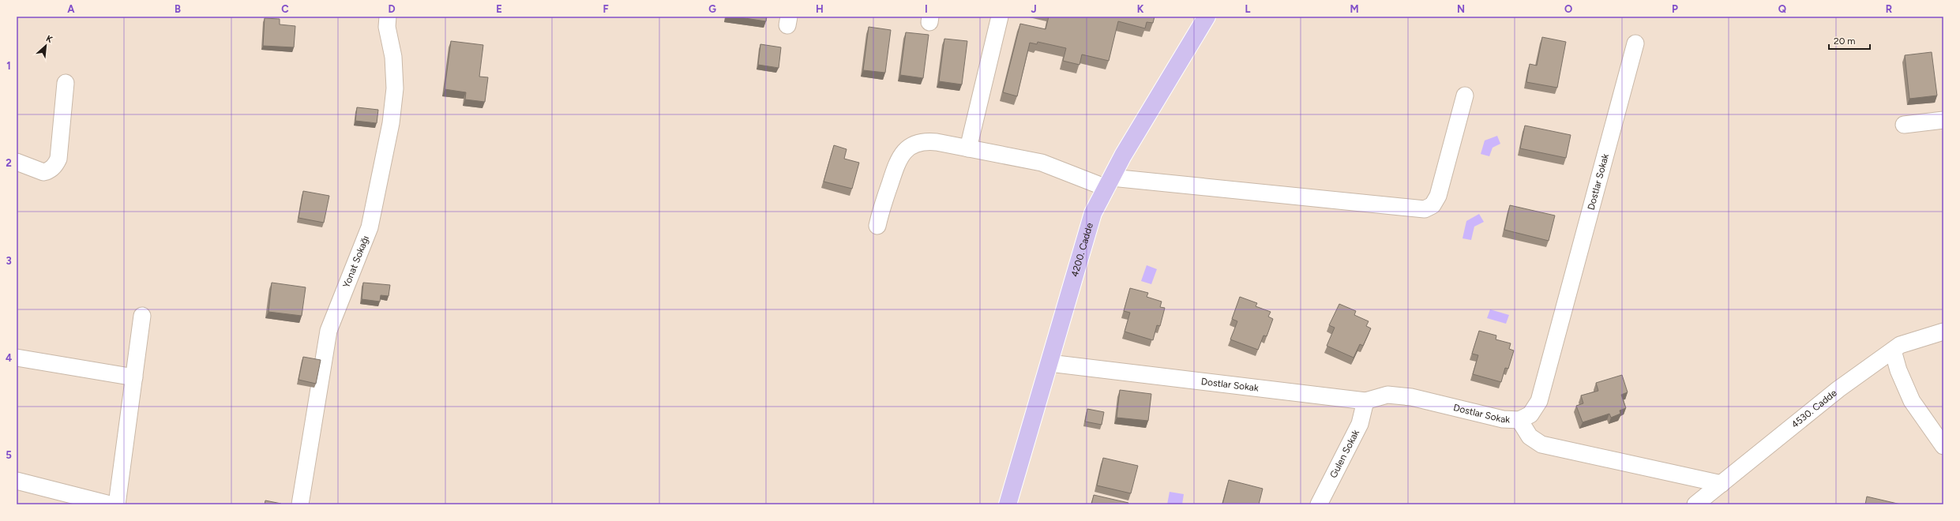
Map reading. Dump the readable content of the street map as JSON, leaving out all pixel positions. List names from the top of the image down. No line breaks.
{"streets":{"main road":["4200. Cadde"],"street":["Dostlar Sokak","Yonat Sokağı","4530. Cadde","Gulen Sokak"]},"crossings":[["Dostlar Sokak","4200. Cadde"],["Dostlar Sokak","Gulen Sokak"]],"scale_bar":"20 m","north":"top right","grid":{"columns":["A","B","C","D","E","F","G","H","I","J","K","L","M","N","O","P","Q","R"],"rows":["1","2","3","4","5"]}}
